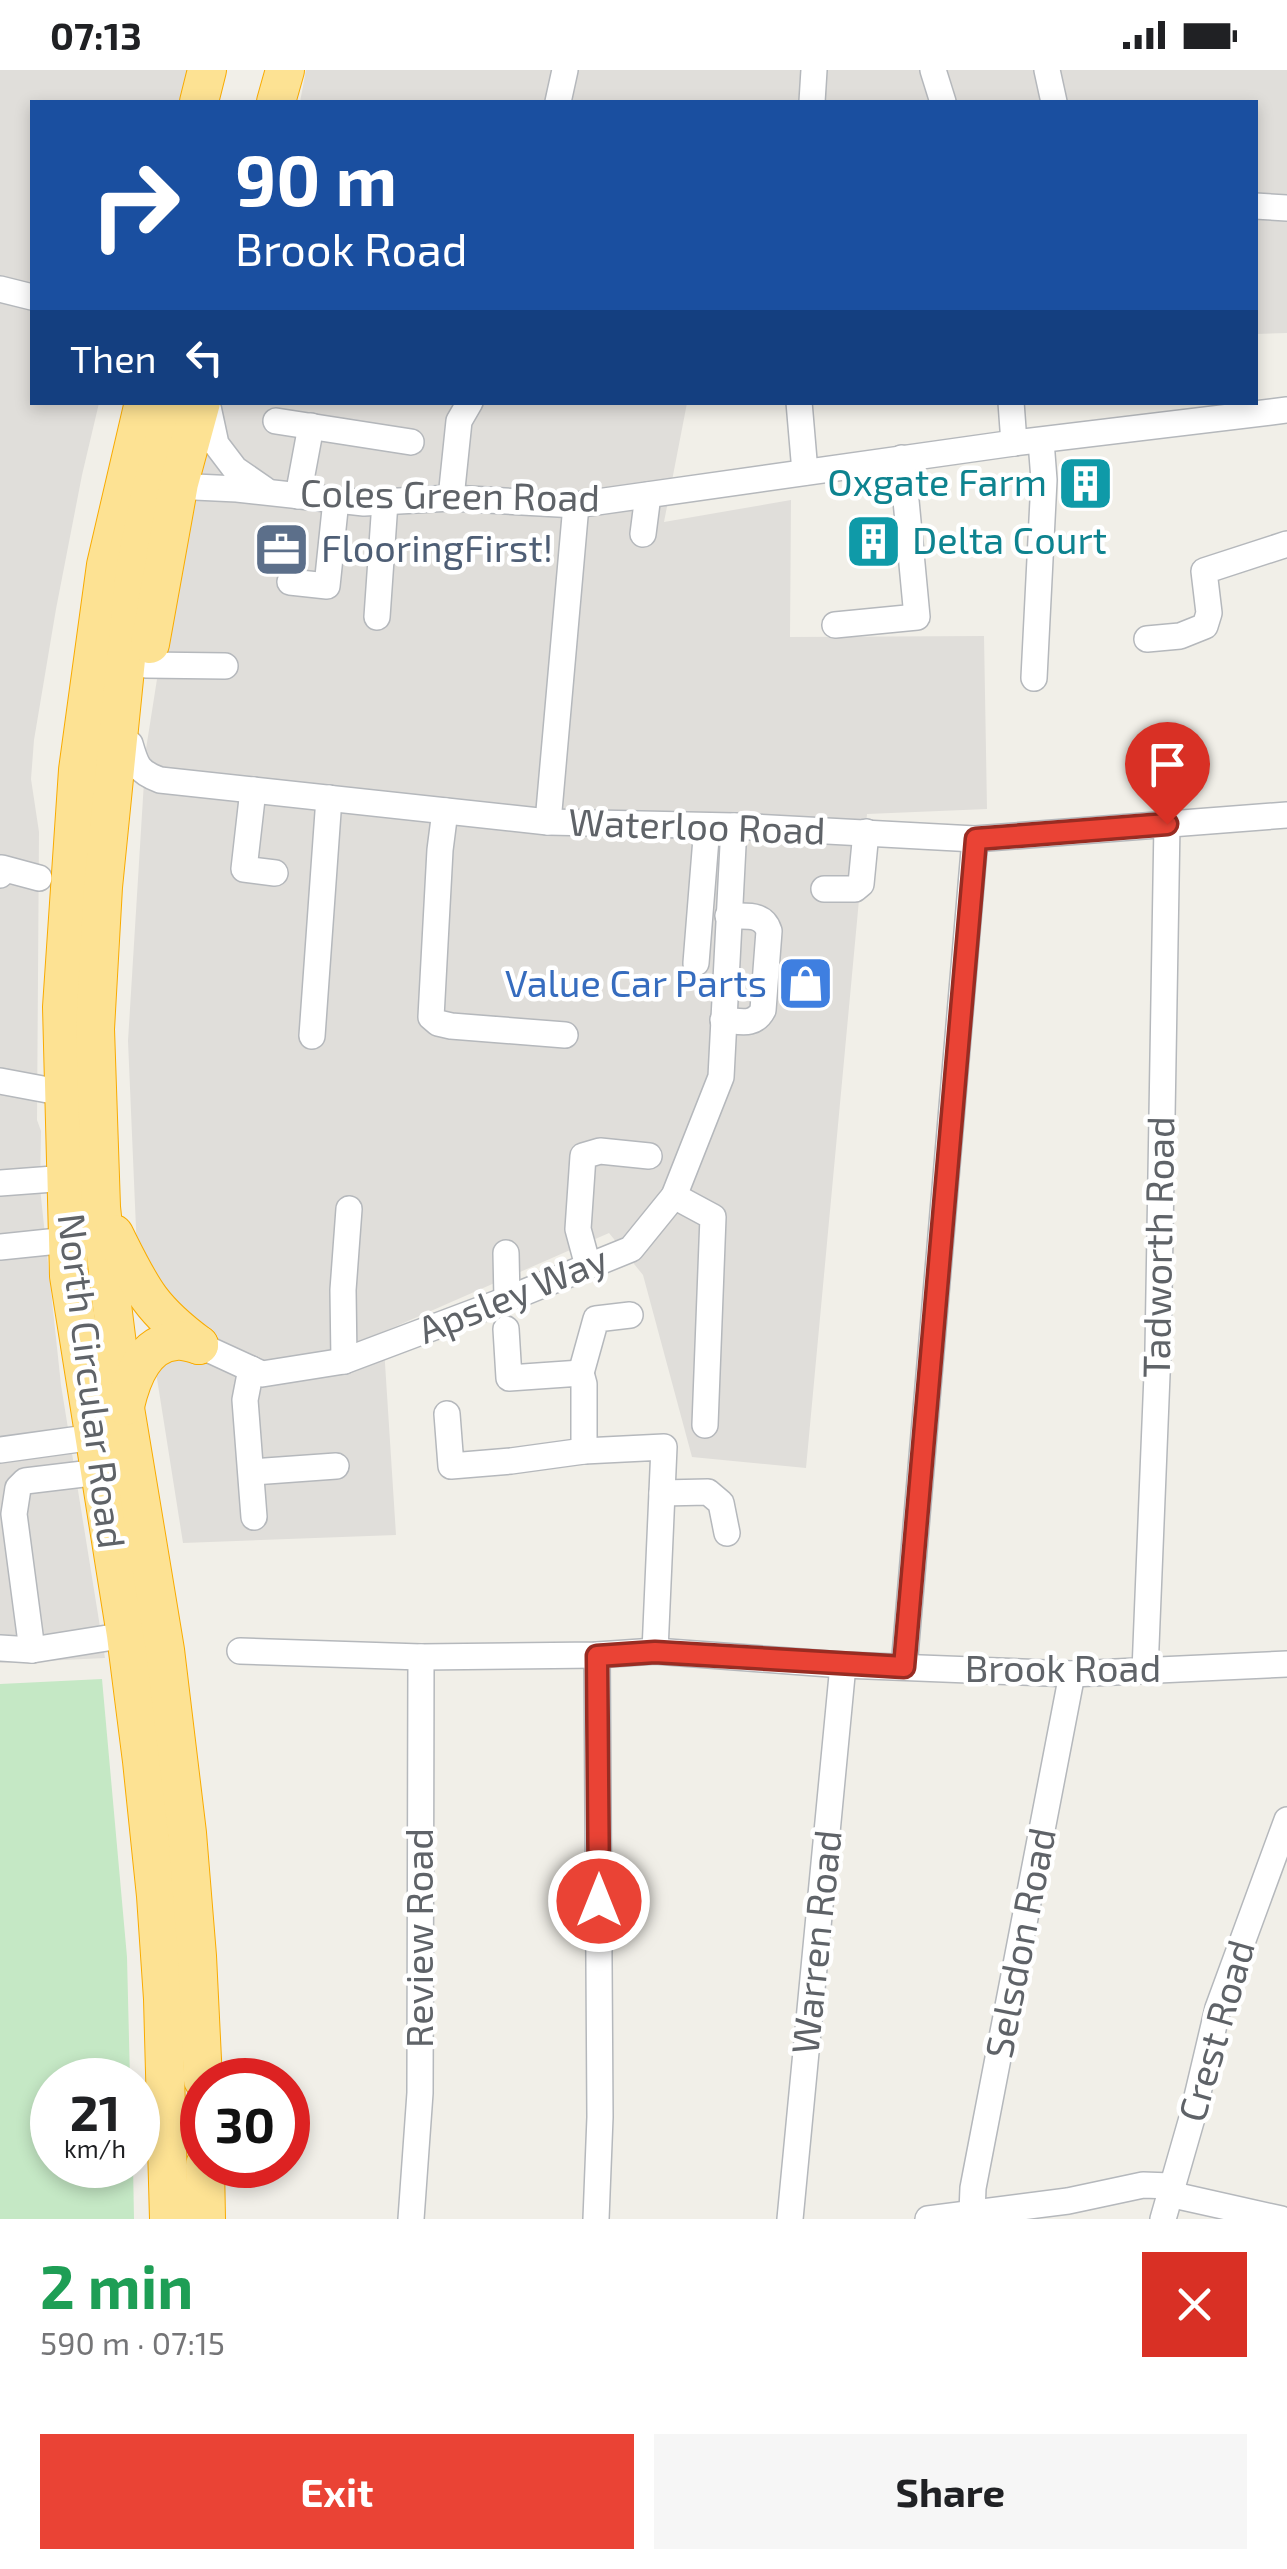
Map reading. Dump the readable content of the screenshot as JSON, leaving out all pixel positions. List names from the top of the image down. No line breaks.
{"streets":{"highway":["North Circular Road"],"street":["Coles Green Road","Waterloo Road","Tadworth Road","Apsley Way","Brook Road","Review Road","Warren Road","Selsdon Road","Crest Road"]},"crossings":[["Coles Green Road","North Circular Road"],["Waterloo Road","Tadworth Road"],["Waterloo Road","Apsley Way"],["Tadworth Road","Brook Road"],["Brook Road","Review Road"],["Brook Road","Warren Road"],["Brook Road","Selsdon Road"]],"places":{"building":["Oxgate Farm","Delta Court"],"office":["FlooringFirst!"],"shop":["Value Car Parts"]},"page":{"status":"07:13","turn":["90 m","Brook Road"],"then":"Then","speed":"21 km/h","limit":"30","heading":["2 min","590 m · 07:15"],"buttons":["Exit","Share"]}}
